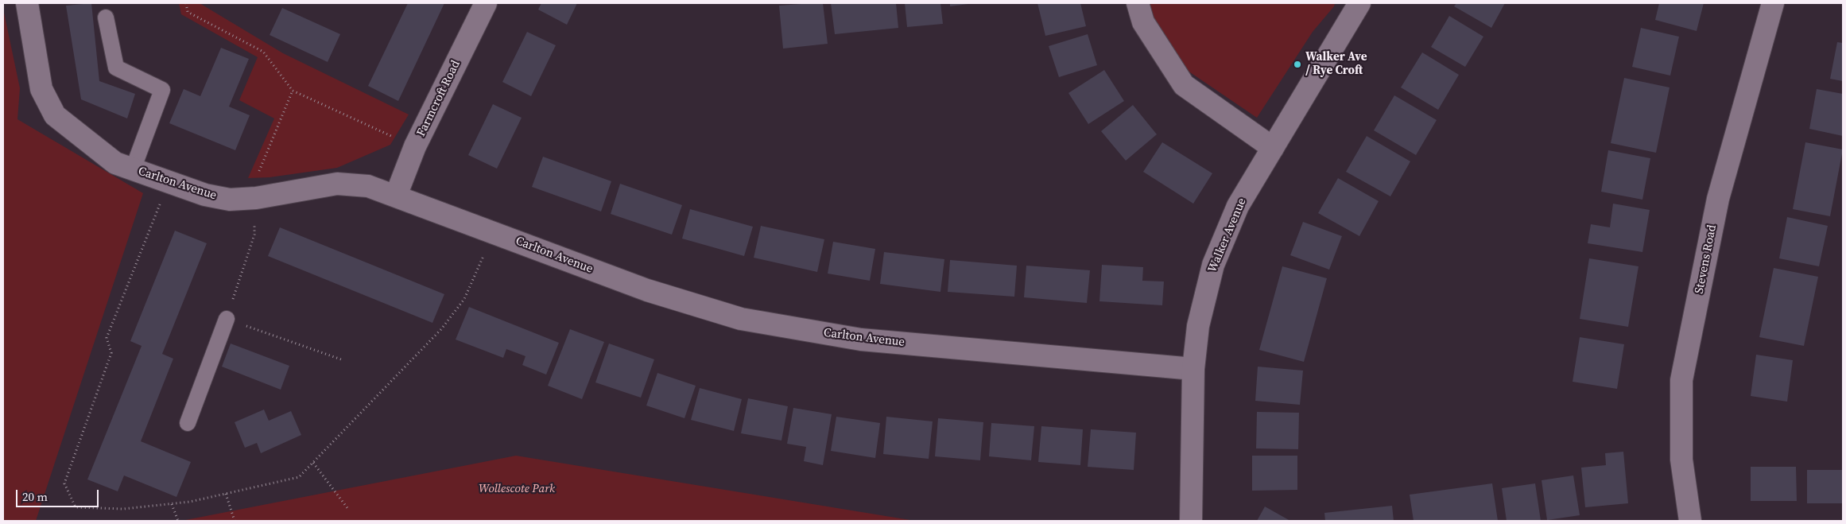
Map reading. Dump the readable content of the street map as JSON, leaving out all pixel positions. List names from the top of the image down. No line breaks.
{"streets":{"street":["Farmcroft Road","Carlton Avenue","Walker Avenue","Stevens Road"]},"crossings":[["Farmcroft Road","Carlton Avenue"],["Carlton Avenue","Walker Avenue"]],"parks":["Wollescote Park"],"places":["Walker Ave / Rye Croft"],"scale_bar":"20 m"}
